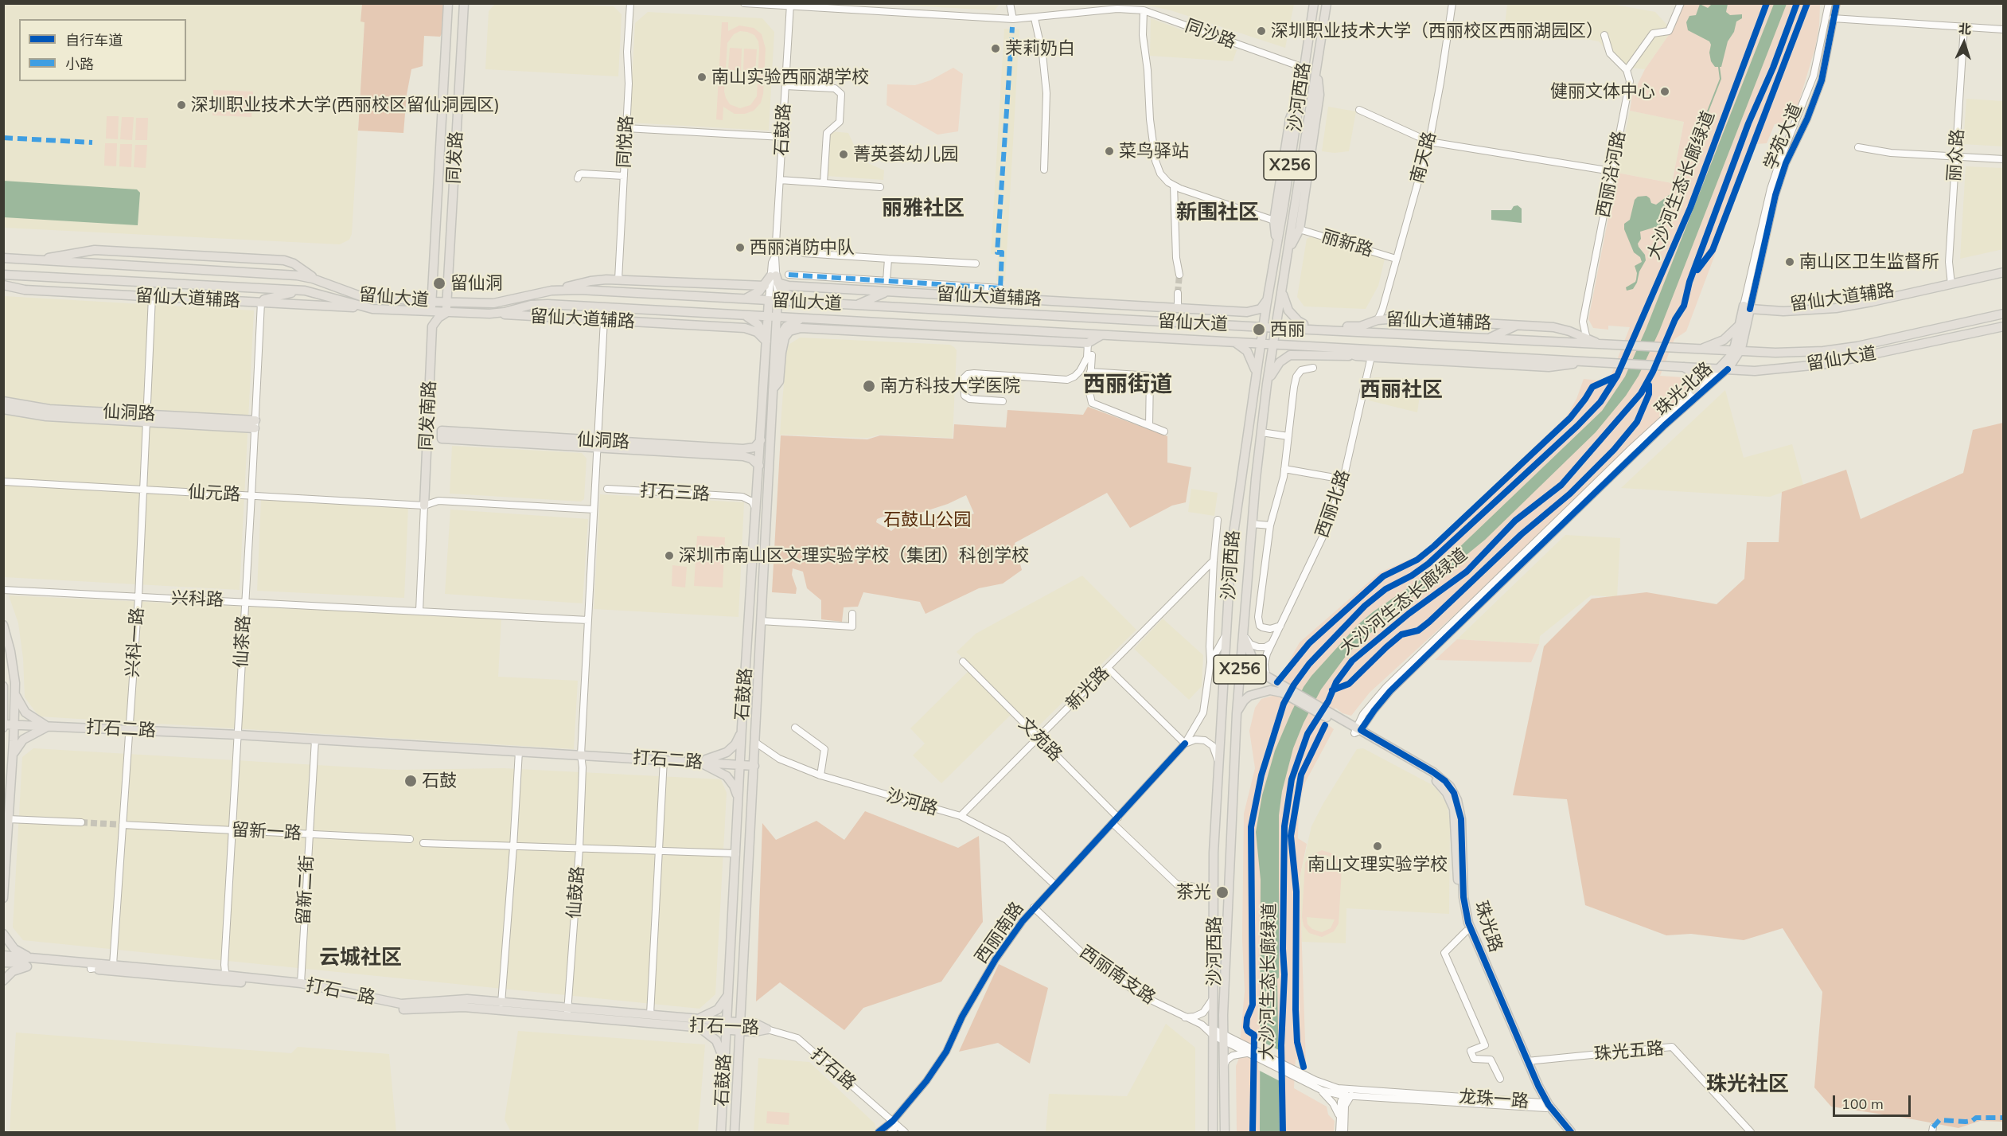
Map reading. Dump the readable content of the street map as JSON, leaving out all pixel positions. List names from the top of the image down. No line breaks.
{"streets":{"main road":["沙河西路","石鼓路","学苑大道","同发路","X256","留仙大道辅路","留仙大道","仙洞路","同发南路","打石二路","珠光路","打石一路"],"street":["同沙路","同悦路","丽众路","南天路","西丽沿河路","丽新路","珠光北路","打石三路","仙元路","西丽北路","兴科路","仙茶路","兴科一路","新光路","文苑路","沙河路","留新一路","留新二街","仙鼓路","西丽南路","西丽南支路","珠光五路","打石路","龙珠一路"],"cycle path":["大沙河生态长廊绿道"]},"crossings":[["同沙路","沙河西路"],["同沙路","石鼓路"],["沙河西路","南天路"],["沙河西路","丽新路"],["沙河西路","留仙大道辅路"],["沙河西路","留仙大道"],["沙河西路","珠光路"],["沙河西路","西丽南路"],["沙河西路","西丽南支路"],["沙河西路","龙珠一路"],["石鼓路","留仙大道辅路"],["石鼓路","留仙大道"],["石鼓路","仙洞路"],["石鼓路","打石二路"],["石鼓路","沙河路"],["石鼓路","打石一路"],["学苑大道","留仙大道辅路"],["学苑大道","留仙大道"],["学苑大道","珠光北路"],["同悦路","留仙大道辅路"],["丽众路","留仙大道辅路"],["同发路","留仙大道"],["南天路","丽新路"],["南天路","留仙大道辅路"],["西丽沿河路","留仙大道辅路"],["丽新路","留仙大道辅路"],["留仙大道辅路","留仙大道"],["留仙大道辅路","仙茶路"],["留仙大道辅路","兴科一路"],["留仙大道辅路","仙鼓路"],["留仙大道","珠光北路"],["珠光北路","珠光路"],["仙洞路","仙茶路"],["仙洞路","兴科一路"],["仙洞路","仙鼓路"],["同发南路","仙元路"],["仙元路","仙茶路"],["仙元路","兴科一路"],["仙元路","仙鼓路"],["西丽北路","珠光路"],["兴科路","仙茶路"],["兴科路","兴科一路"],["兴科路","仙鼓路"],["仙茶路","打石二路"],["仙茶路","留新一路"],["仙茶路","打石一路"],["兴科一路","打石二路"],["兴科一路","留新一路"],["兴科一路","打石一路"],["新光路","文苑路"],["新光路","沙河路"],["打石二路","留新二街"],["打石二路","仙鼓路"],["文苑路","西丽南路"],["沙河路","西丽南路"],["留新一路","留新二街"],["留新二街","打石一路"],["仙鼓路","打石一路"],["珠光路","珠光五路"],["珠光路","龙珠一路"],["西丽南路","西丽南支路"],["西丽南路","打石路"],["西丽南支路","龙珠一路"],["打石一路","打石路"]],"districts":["丽雅社区","新围社区","西丽街道","西丽社区","云城社区","珠光社区"],"parks":["石鼓山公园"],"places":["深圳职业技术大学（西丽校区西丽湖园区）","茉莉奶白","南山实验西丽湖学校","健丽文体中心","深圳职业技术大学(西丽校区留仙洞园区)","菜鸟驿站","菁英荟幼儿园","西丽消防中队","南山区卫生监督所","留仙洞","西丽","南方科技大学医院","深圳市南山区文理实验学校（集团）科创学校","石鼓","南山文理实验学校","茶光"],"legend":["自行车道","小路"],"scale_bar":"100 m","north":"top"}
